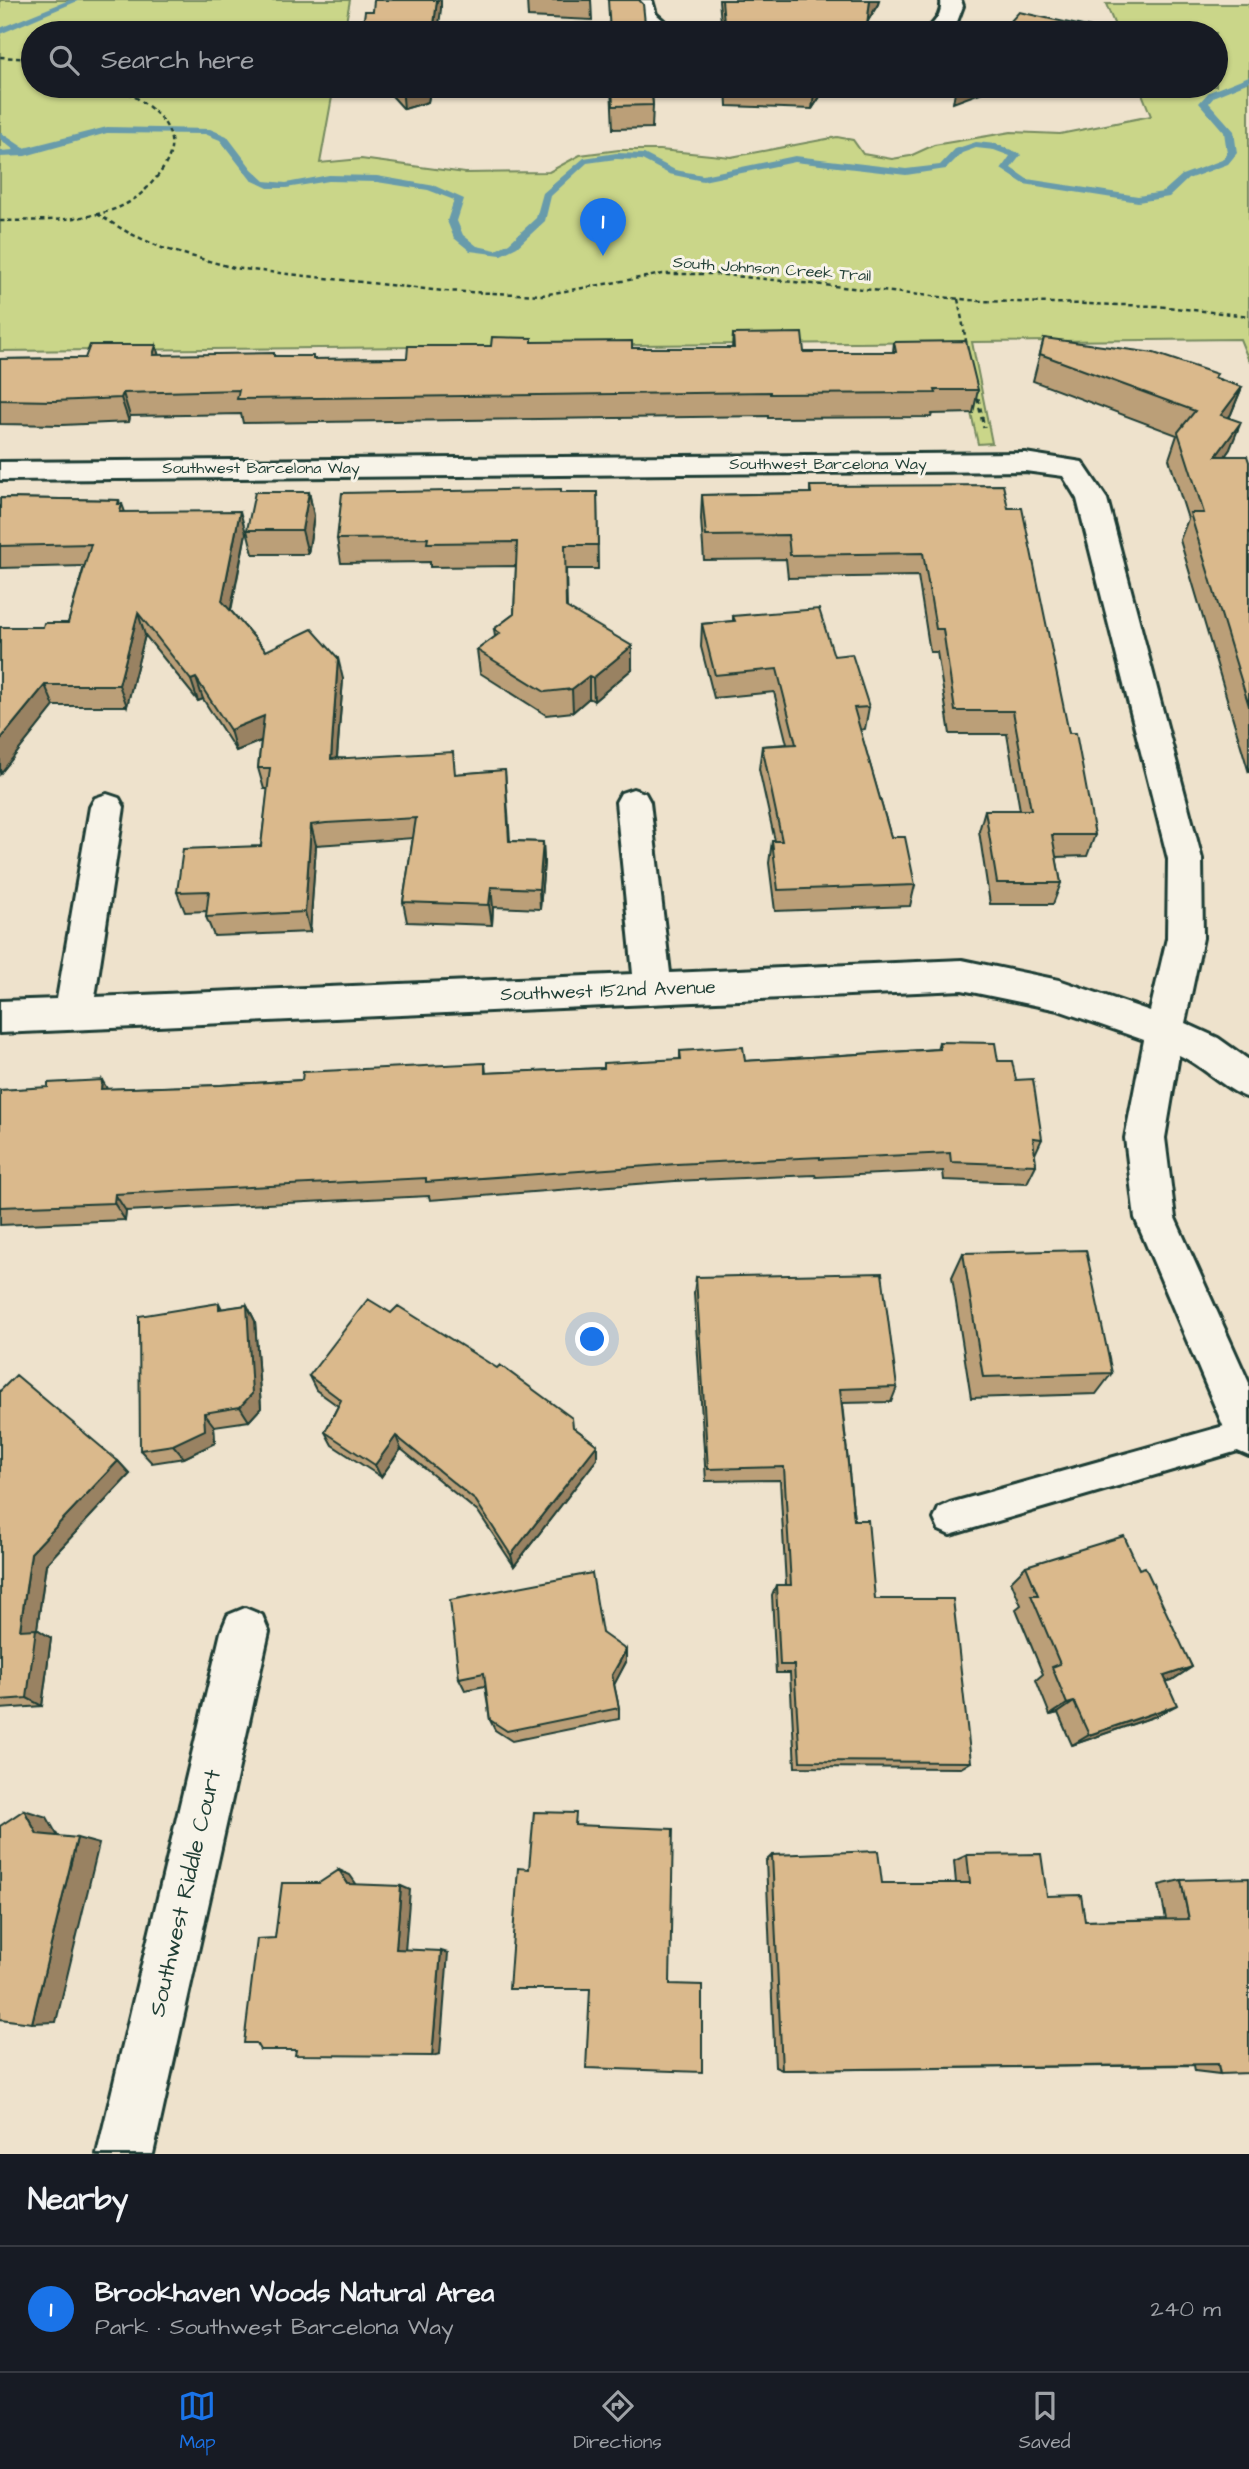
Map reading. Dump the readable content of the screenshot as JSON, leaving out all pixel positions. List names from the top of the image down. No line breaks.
{"streets":{"street":["Southwest Barcelona Way","Southwest 152nd Avenue","Southwest Riddle Court"],"path":["South Johnson Creek Trail"]},"crossings":[["Southwest Barcelona Way","Southwest 152nd Avenue"]],"page":{"search":"Search here","pins":"1","heading":"Nearby","list":[{"mark":"1","name":"Brookhaven Woods Natural Area","note":"Park · Southwest Barcelona Way","value":"240 m"}],"nav":["Map","Directions","Saved"]}}
